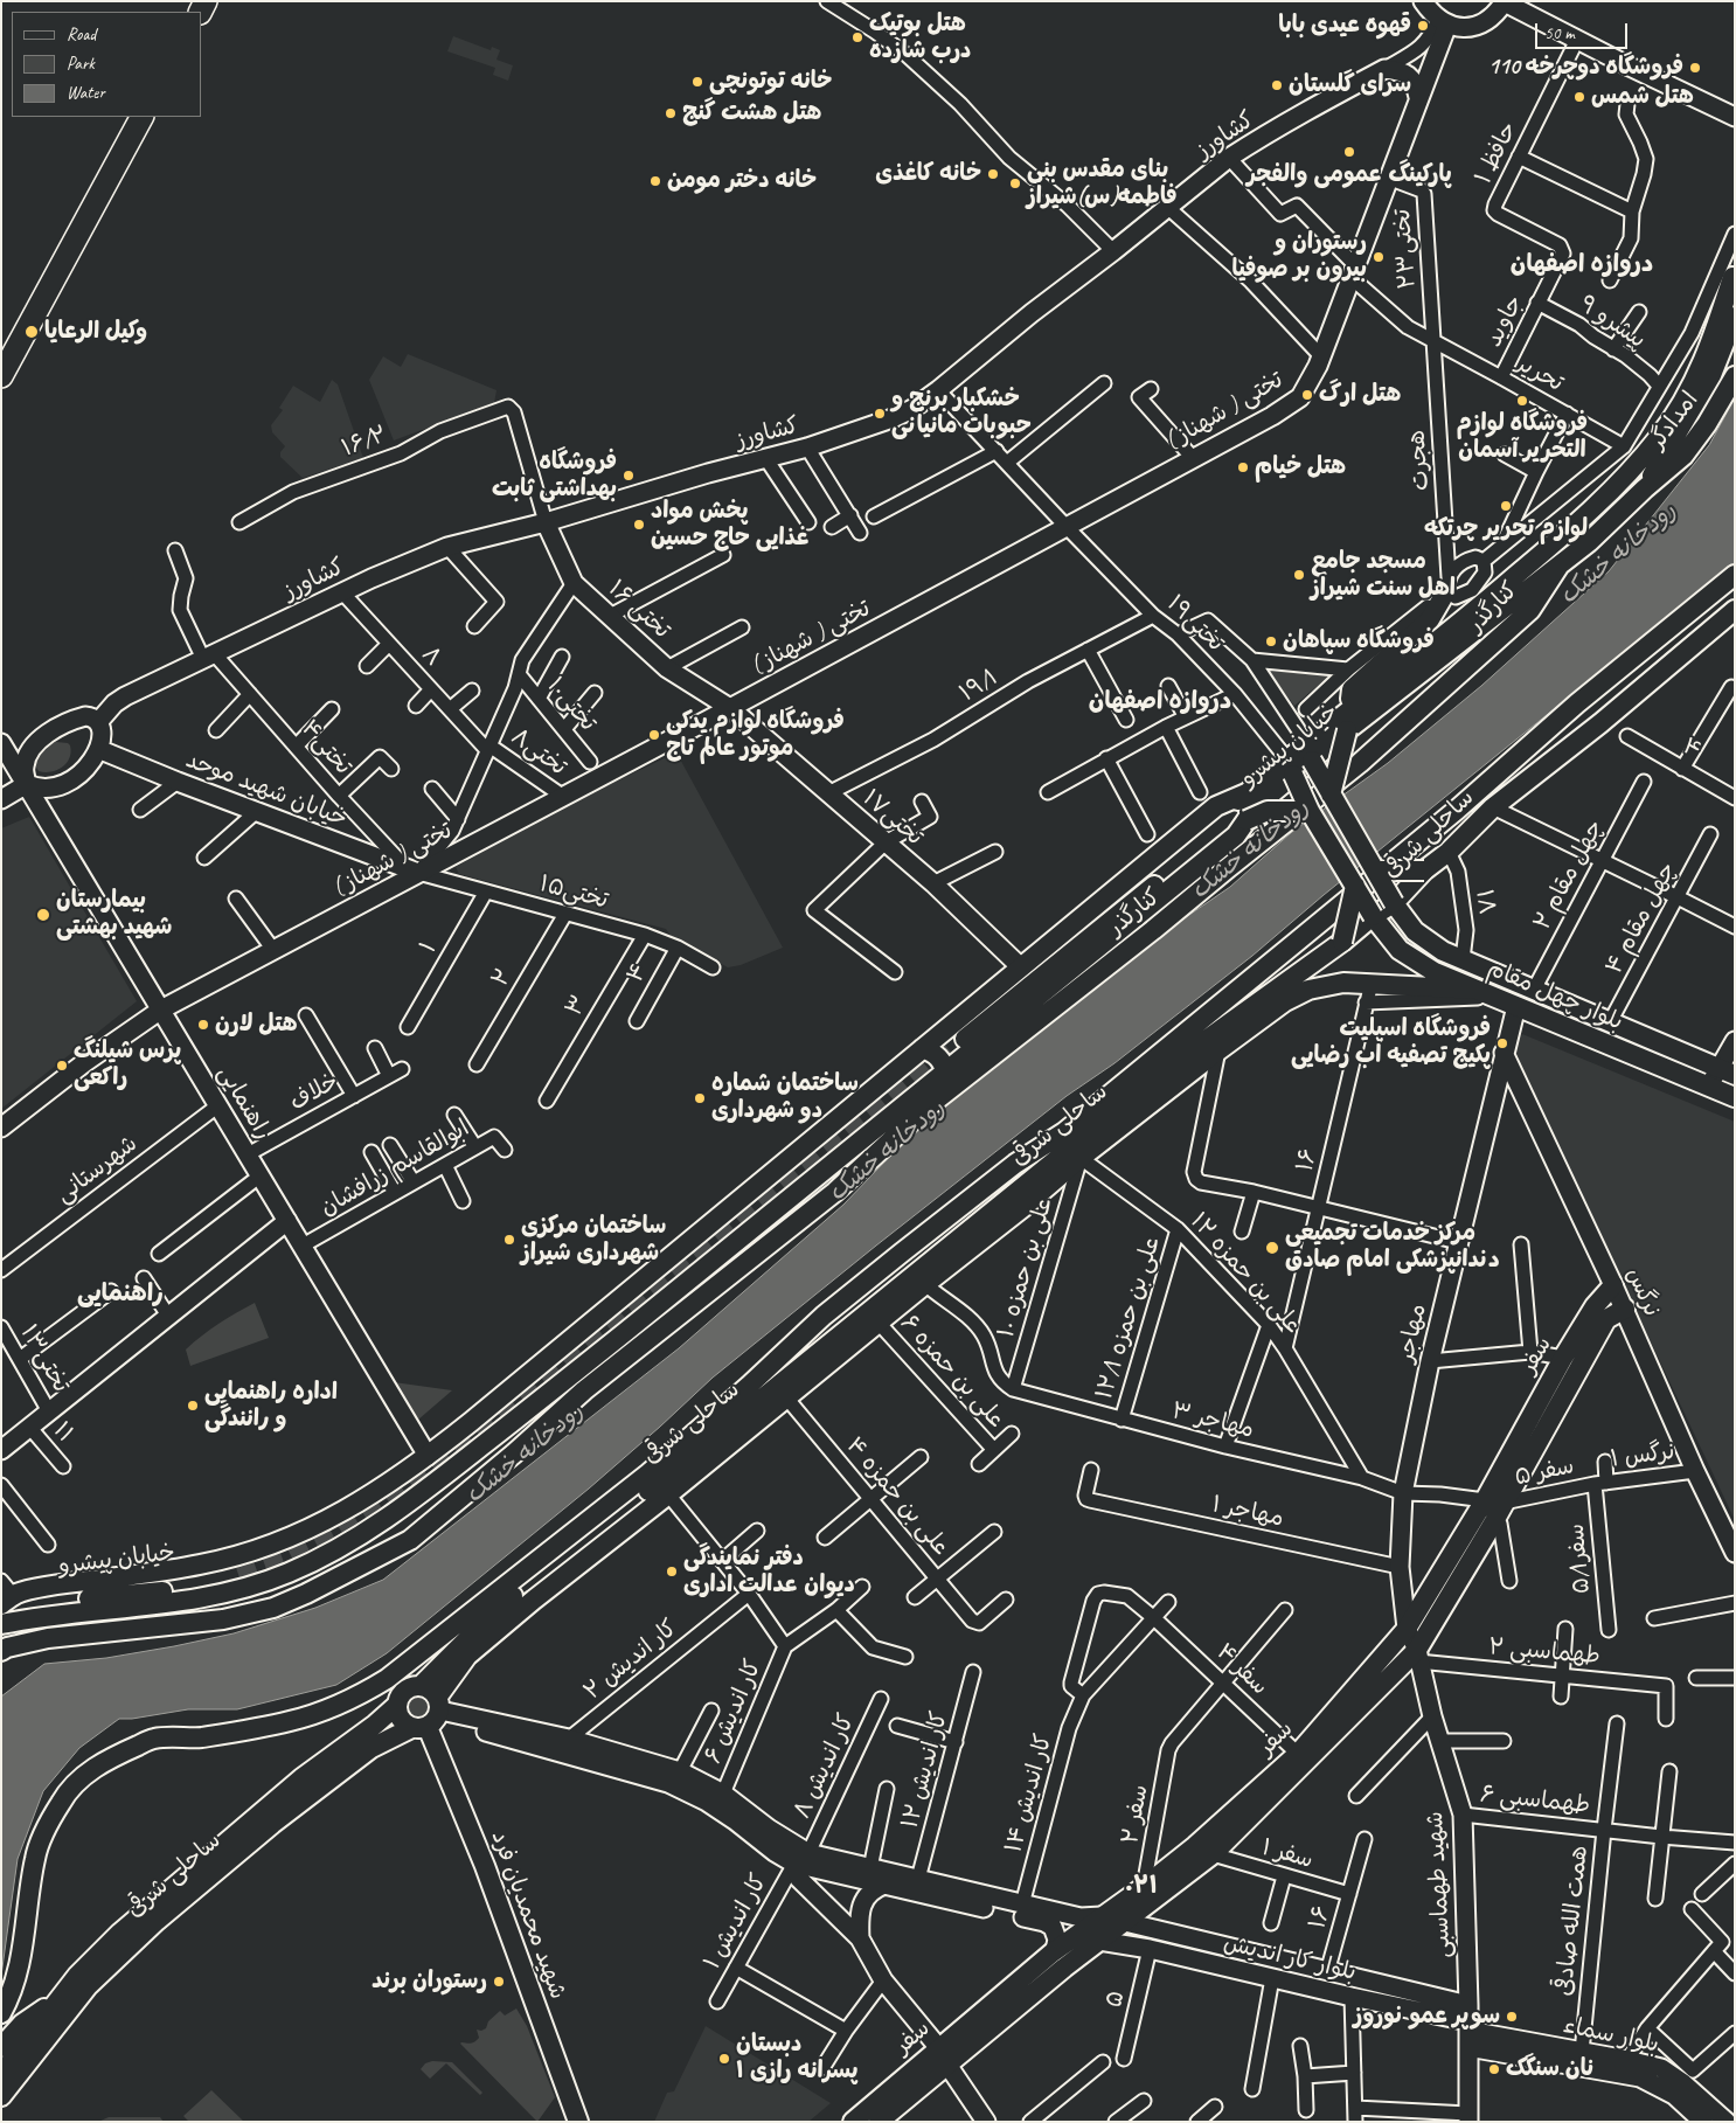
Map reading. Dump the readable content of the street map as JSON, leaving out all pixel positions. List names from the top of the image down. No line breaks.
{"streets":{"main road":["امدادگر","کنارگذر","خیابان پیشرو","ساحلی شرقی","بلوار چهل مقام","سفر","شهید محمدیان فرد"],"street":["کشاورز","حافظ ۱","تختی۲۳","جاوید","پیشرو ۹","تحریر","تختی ( شهناز )","۱۶/۲","هجرت","تختی ۱۶","تختی۱۹","۸","۱۹/۱","تختی۱۰","تختی۴","۴","تختی۸","خیابان شهید موحد","تختی۱۷","چهل مقام ۲","تختی۱۵","۱۸","چهل مقام ۴","۱","۲","۳","خلاف","راهنمایی","۱۶","ابوالقاسم زرافشان","شهرستانی","۱۰ علی بن حمزه","۱۲ علی بن حمزه","نرگس","۱۲/۱ علی بن حمزه","مهاجر","تختی۱۳","۶ علی بن حمزه","۳ مهاجر","۱۱","۱ نرگس","۵ سفر","۴ علی بن حمزه","۱ مهاجر","۵/۱سفر","۲ طهماسبی","۲ کار اندیش","۴ سفر","۶ کار اندیش","۸ کار اندیش","۱۲ کار اندیش","۱۴ کار اندیش","۶ طهماسبی","۲ سفر","۱ سفر","شهید طهماسبی","همت الله صادقی","۱ کار اندیش","بلوار کار اندیش","۵","بلوار سماء"]},"crossings":[["کشاورز","تحریر"],["کشاورز","۱۶/۲"],["کشاورز","تختی ۱۶"],["کشاورز","تختی۱۹"],["کشاورز","۸"],["کشاورز","تختی۴"],["حافظ ۱","جاوید"],["تختی۲۳","تحریر"],["تختی۲۳","تختی ( شهناز )"],["تختی۲۳","هجرت"],["جاوید","پیشرو ۹"],["جاوید","تحریر"],["تحریر","تختی ( شهناز )"],["تحریر","هجرت"],["تختی ( شهناز )","تختی ۱۶"],["تختی ( شهناز )","تختی۱۹"],["تختی ( شهناز )","تختی۴"],["تختی ( شهناز )","تختی۸"],["تختی ( شهناز )","خیابان شهید موحد"],["تختی ( شهناز )","تختی۱۷"],["تختی ( شهناز )","تختی۱۵"],["تختی ( شهناز )","راهنمایی"],["امدادگر","خیابان پیشرو"],["۱۶/۲","تختی ۱۶"],["کنارگذر","خیابان پیشرو"],["تختی ۱۶","تختی۱۷"],["تختی۱۹","۱۹/۱"],["تختی۱۹","خیابان پیشرو"],["تختی۱۹","بلوار چهل مقام"],["۸","تختی۸"],["۱۹/۱","تختی۱۷"],["خیابان پیشرو","بلوار چهل مقام"],["تختی۴","خیابان شهید موحد"],["تختی۴","تختی۱۵"],["۴","تختی۱۵"],["خیابان شهید موحد","تختی۱۵"],["ساحلی شرقی","۱۸"],["ساحلی شرقی","بلوار چهل مقام"],["ساحلی شرقی","۱۶"],["ساحلی شرقی","۱۰ علی بن حمزه"],["ساحلی شرقی","۱۲ علی بن حمزه"],["ساحلی شرقی","۶ علی بن حمزه"],["ساحلی شرقی","۴ علی بن حمزه"],["ساحلی شرقی","شهید محمدیان فرد"],["چهل مقام ۲","بلوار چهل مقام"],["تختی۱۵","۱"],["تختی۱۵","۲"],["تختی۱۵","۳"],["۱۸","بلوار چهل مقام"],["چهل مقام ۴","بلوار چهل مقام"],["بلوار چهل مقام","مهاجر"],["خلاف","راهنمایی"],["راهنمایی","ابوالقاسم زرافشان"],["راهنمایی","شهرستانی"],["۱۶","۱۲ علی بن حمزه"],["۱۶","۱ سفر"],["۱۶","بلوار کار اندیش"],["۱۰ علی بن حمزه","۱۲ علی بن حمزه"],["۱۰ علی بن حمزه","۳ مهاجر"],["۱۲ علی بن حمزه","۱۲/۱ علی بن حمزه"],["۱۲ علی بن حمزه","۳ مهاجر"],["نرگس","مهاجر"],["نرگس","سفر"],["نرگس","۱ نرگس"],["۱۲/۱ علی بن حمزه","۳ مهاجر"],["مهاجر","سفر"],["مهاجر","۳ مهاجر"],["مهاجر","۱ مهاجر"],["مهاجر","۲ طهماسبی"],["مهاجر","شهید طهماسبی"],["سفر","۵ سفر"],["سفر","۲ طهماسبی"],["سفر","۴ سفر"],["سفر","۲ سفر"],["سفر","۱ سفر"],["سفر","شهید طهماسبی"],["سفر","بلوار کار اندیش"],["۳ مهاجر","۵ سفر"],["۱ نرگس","۵ سفر"],["۱ نرگس","۵/۱سفر"],["۵ سفر","۵/۱سفر"],["۲ طهماسبی","شهید طهماسبی"],["۴ سفر","۱۴ کار اندیش"],["۴ سفر","۲ سفر"],["۸ کار اندیش","۱ کار اندیش"],["۶ طهماسبی","شهید طهماسبی"],["۶ طهماسبی","همت الله صادقی"],["شهید طهماسبی","بلوار کار اندیش"],["شهید طهماسبی","بلوار سماء"],["همت الله صادقی","بلوار سماء"],["بلوار کار اندیش","۵"],["بلوار کار اندیش","بلوار سماء"]],"districts":["دروازه اصفهان","دروازه اصفهان","راهنمایی","۰۲۱"],"water":["رودخانه خشک"],"places":["قهوه عیدی بابا","هتل بوتیک درب شازده","فروشگاه دوچرخه 110","خانه توتونچی","سرای گلستان","هتل شمس","هتل هشت گنج","پارکینگ عمومی والفجر","خانه کاغذی","خانه دختر مومن","بنای مقدس بنی فاطمه(س)شیراز","رستوران و بیرون بر صوفیا","وکیل الرعایا","هتل ارگ","فروشگاه لوازم التحریر آسمان","خشکبار برنج و حبوبات مانیانی","هتل خیام","فروشگاه بهداشتی ثابت","لوازم تحریر چرتکه","پخش مواد غذایی حاج حسین","مسجد جامع اهل سنت شیراز","فروشگاه سپاهان","فروشگاه لوازم یدکی موتور عالم تاج","بیمارستان شهید بهشتی","هتل لارن","فروشگاه اسپلیت پکیج تصفیه اب رضایی","پرس شیلنگ راکعی","ساختمان شماره دو شهرداری","ساختمان مرکزی شهرداری شیراز","مرکز خدمات تجمیعی دندانپزشکی امام صادق","اداره راهنمایی و رانندگی","دفتر نمایندگی دیوان عدالت اداری","رستوران برند","سوپر عمو نوروز","دبستان پسرانه رازی ۱","نان سنگک"],"legend":["Road","Park","Water"],"scale_bar":"50 m"}
